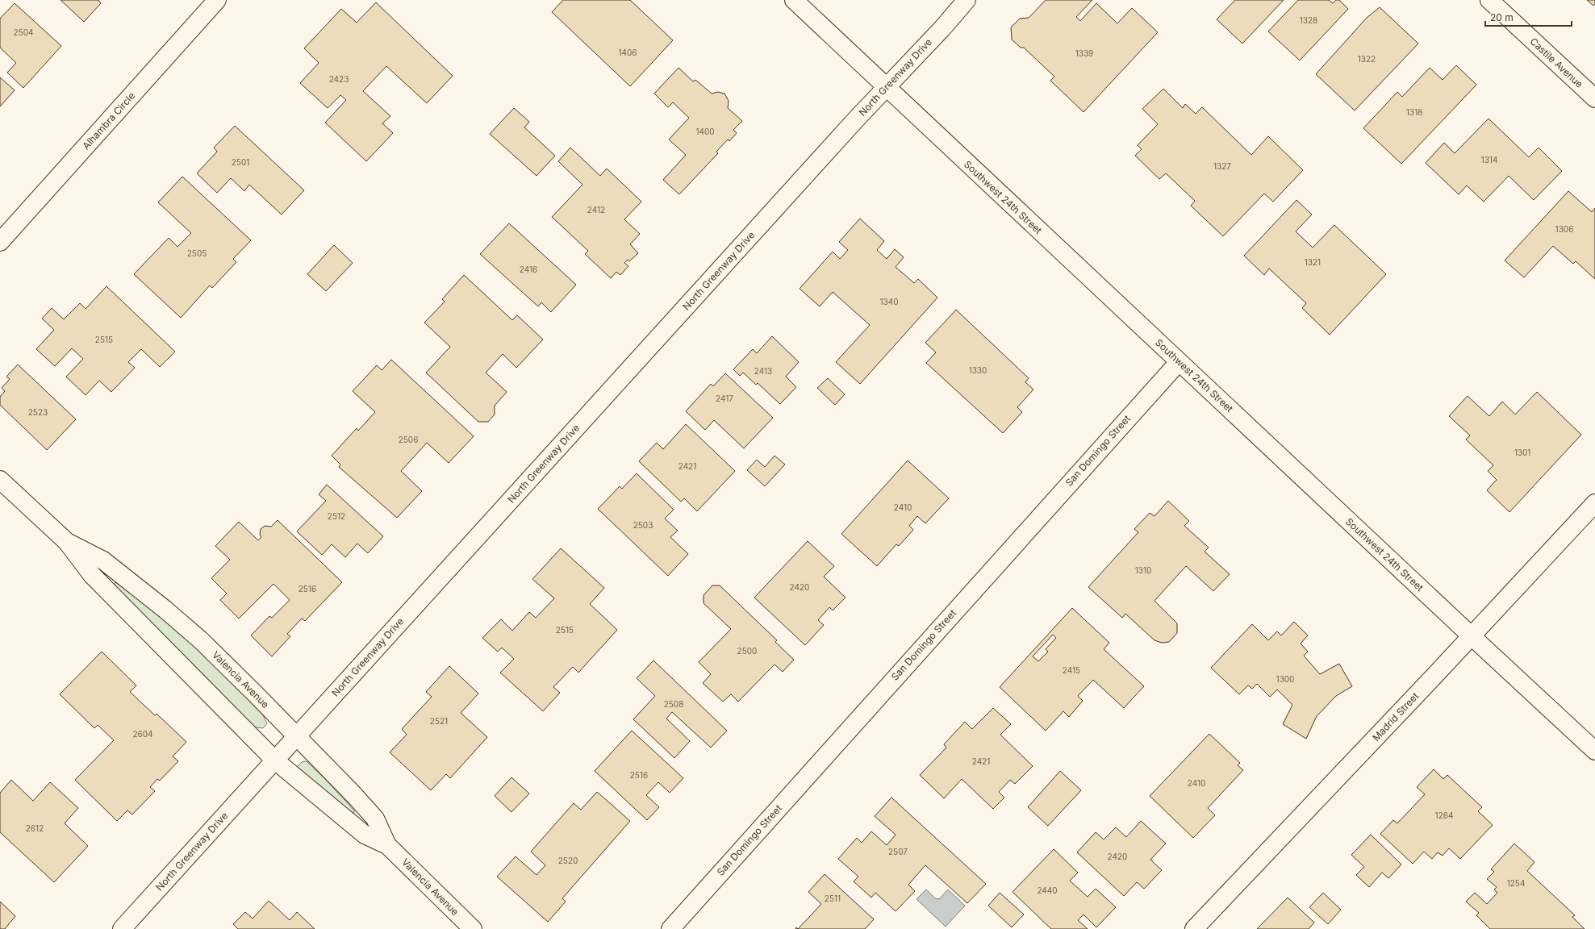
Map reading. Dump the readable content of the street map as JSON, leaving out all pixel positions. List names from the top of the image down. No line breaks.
{"streets":{"street":["Castile Avenue","North Greenway Drive","Alhambra Circle","Southwest 24th Street","San Domingo Street","Valencia Avenue","Madrid Street"]},"crossings":[["North Greenway Drive","Southwest 24th Street"],["North Greenway Drive","Valencia Avenue"],["Southwest 24th Street","San Domingo Street"],["Southwest 24th Street","Madrid Street"]],"house_numbers":["1328","2504","1406","1339","1322","2423","1318","1400","1314","2501","1327","2412","1306","2505","1321","2416","1340","2515","1330","2413","2417","2523","2506","1301","2421","2410","2512","2503","1310","2420","2516","2515","2500","2415","1300","2508","2521","2604","2421","2516","2410","1264","2612","2507","2420","2520","1254","2440","2511"],"scale_bar":"20 m"}
